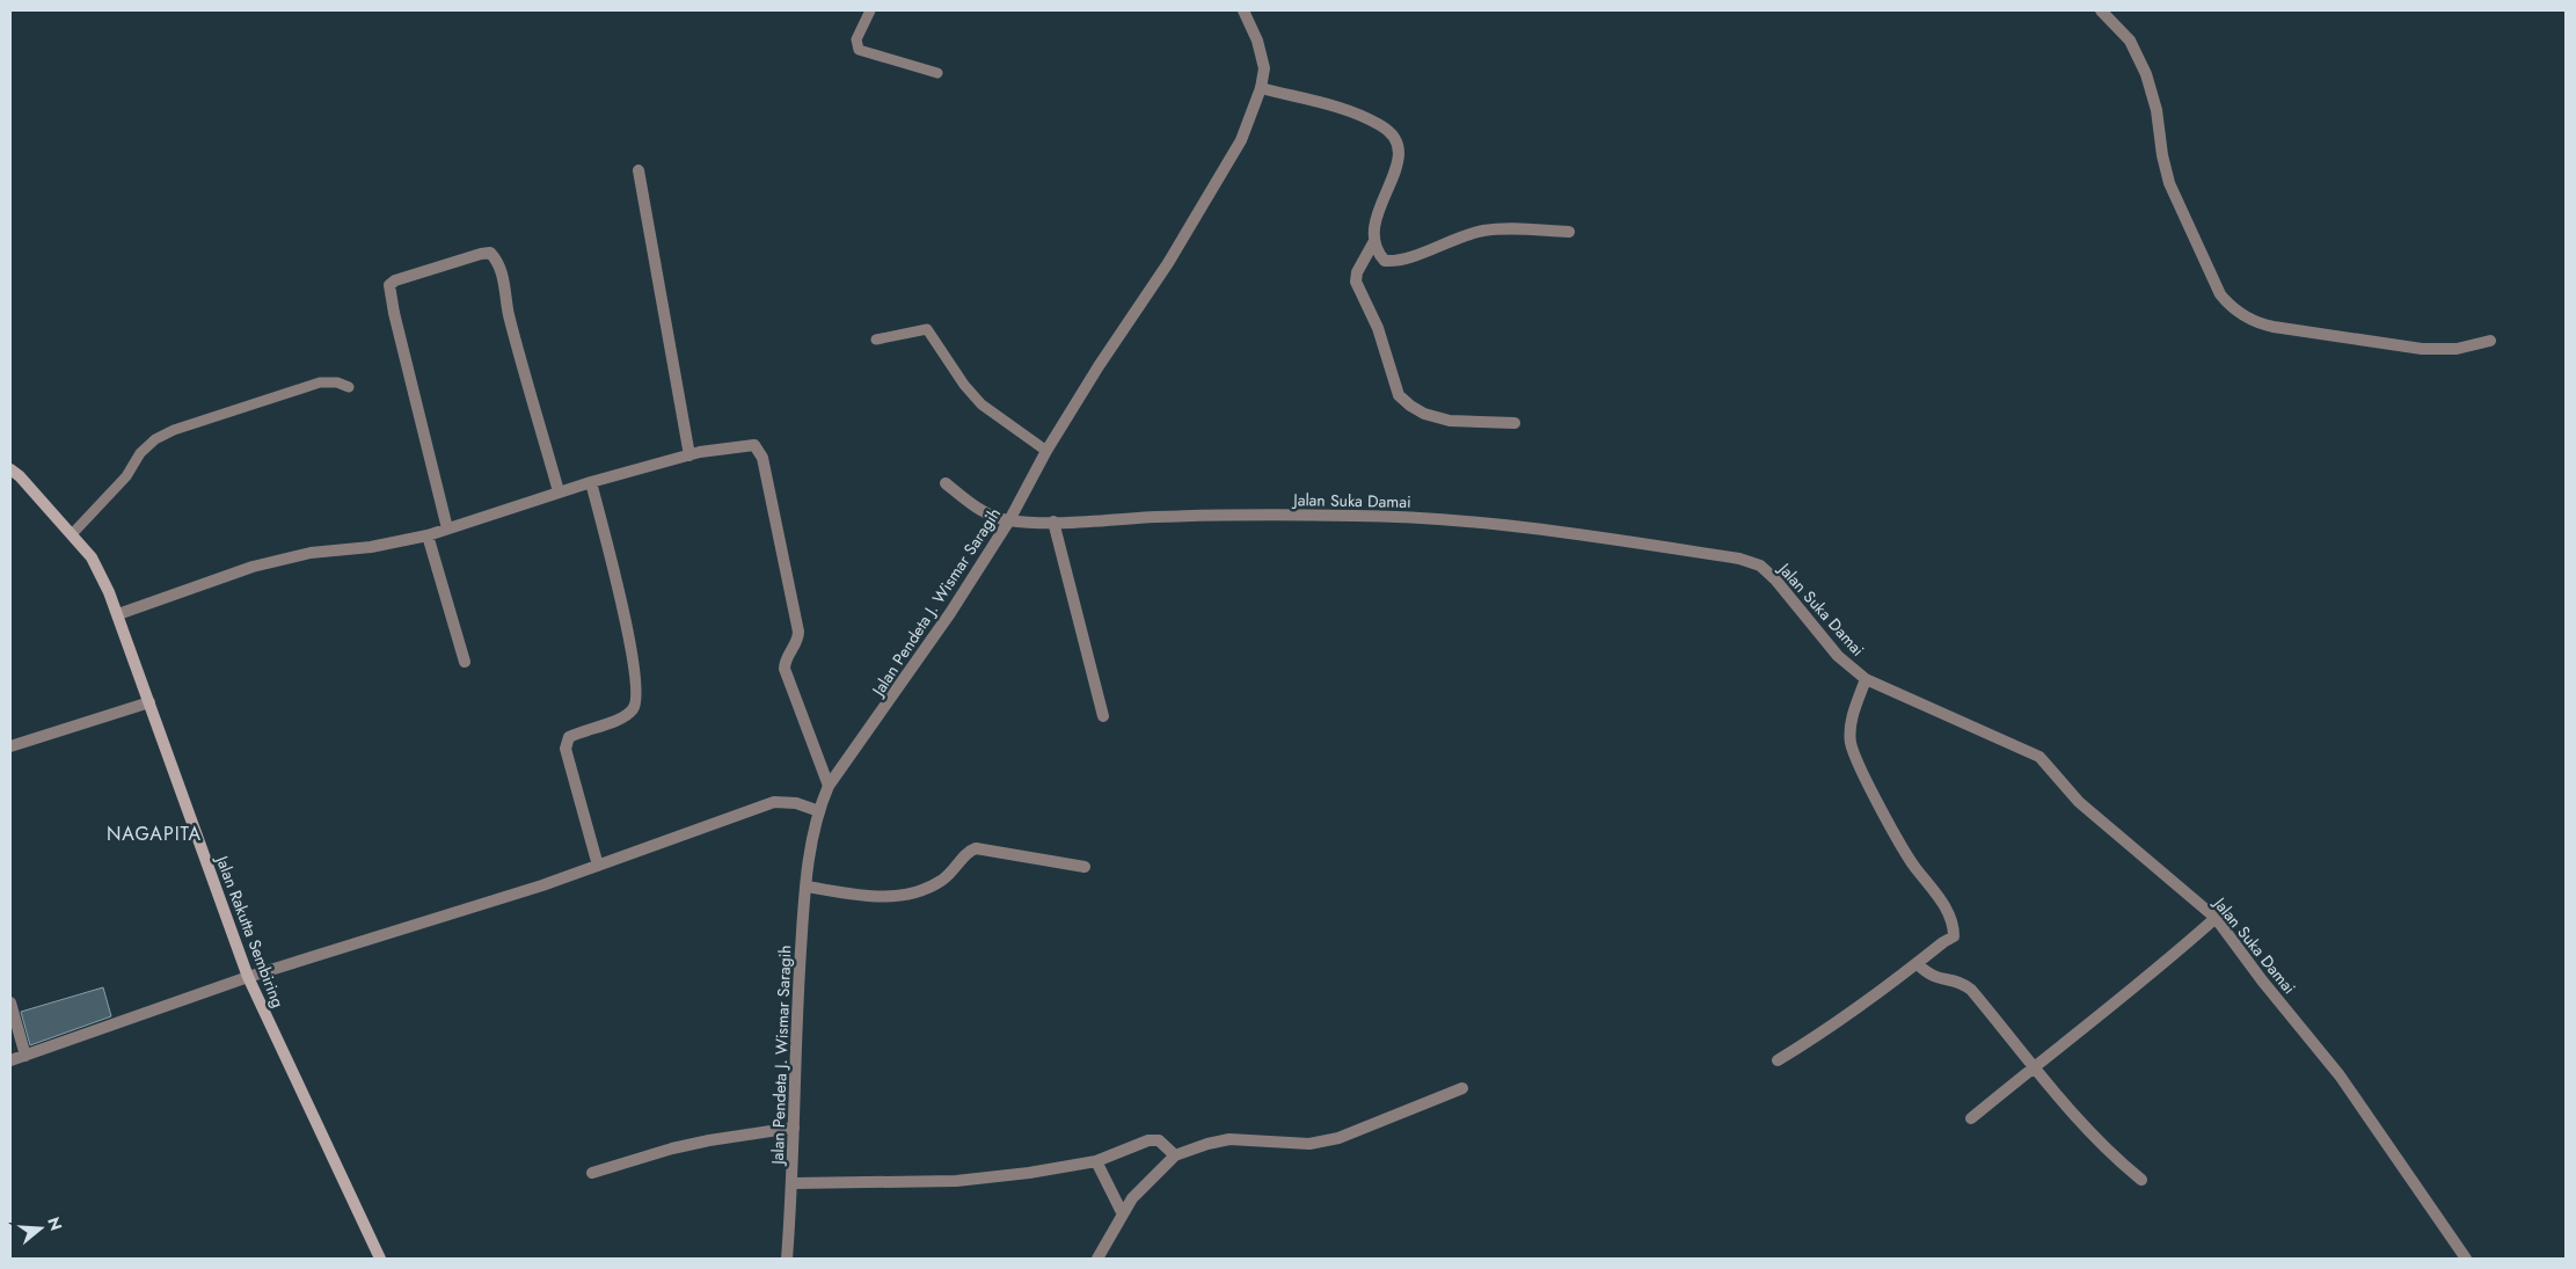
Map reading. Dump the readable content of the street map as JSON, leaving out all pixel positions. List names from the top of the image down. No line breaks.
{"streets":{"main road":["Jalan Rakutta Sembiring"],"street":["Jalan Suka Damai","Jalan Pendeta J. Wismar Saragih"]},"crossings":[["Jalan Suka Damai","Jalan Pendeta J. Wismar Saragih"]],"districts":["NAGAPITA"],"north":"right"}
